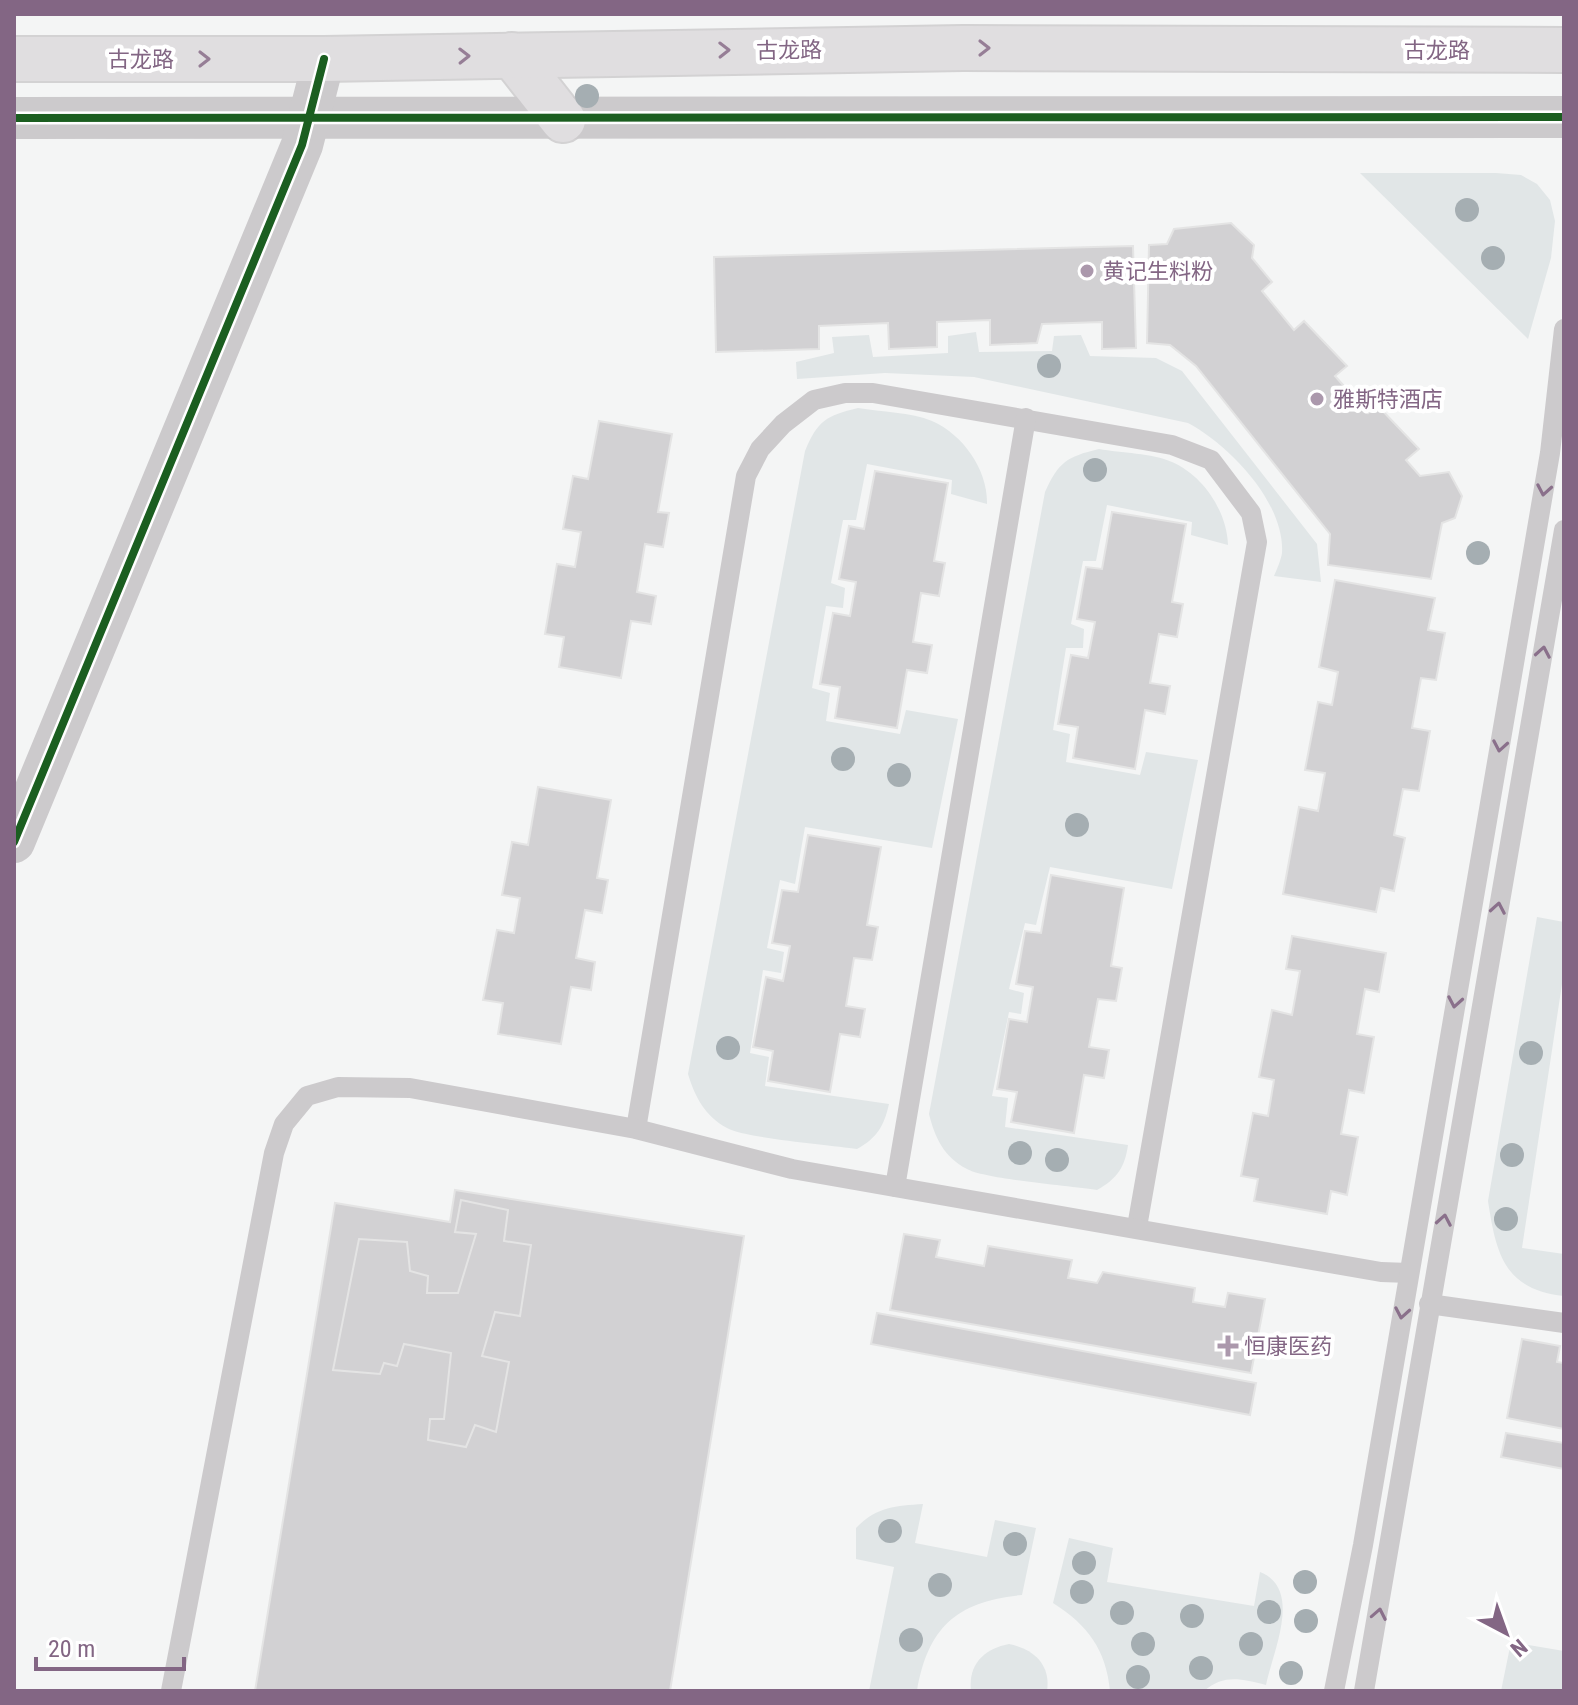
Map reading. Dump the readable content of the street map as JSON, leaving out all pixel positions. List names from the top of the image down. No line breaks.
{"streets":{"main road":["古龙路"]},"one_way":["古龙路"],"places":{"other":["黄记生料粉","雅斯特酒店"],"health":["恒康医药"]},"scale_bar":"20 m","north":"bottom right"}
